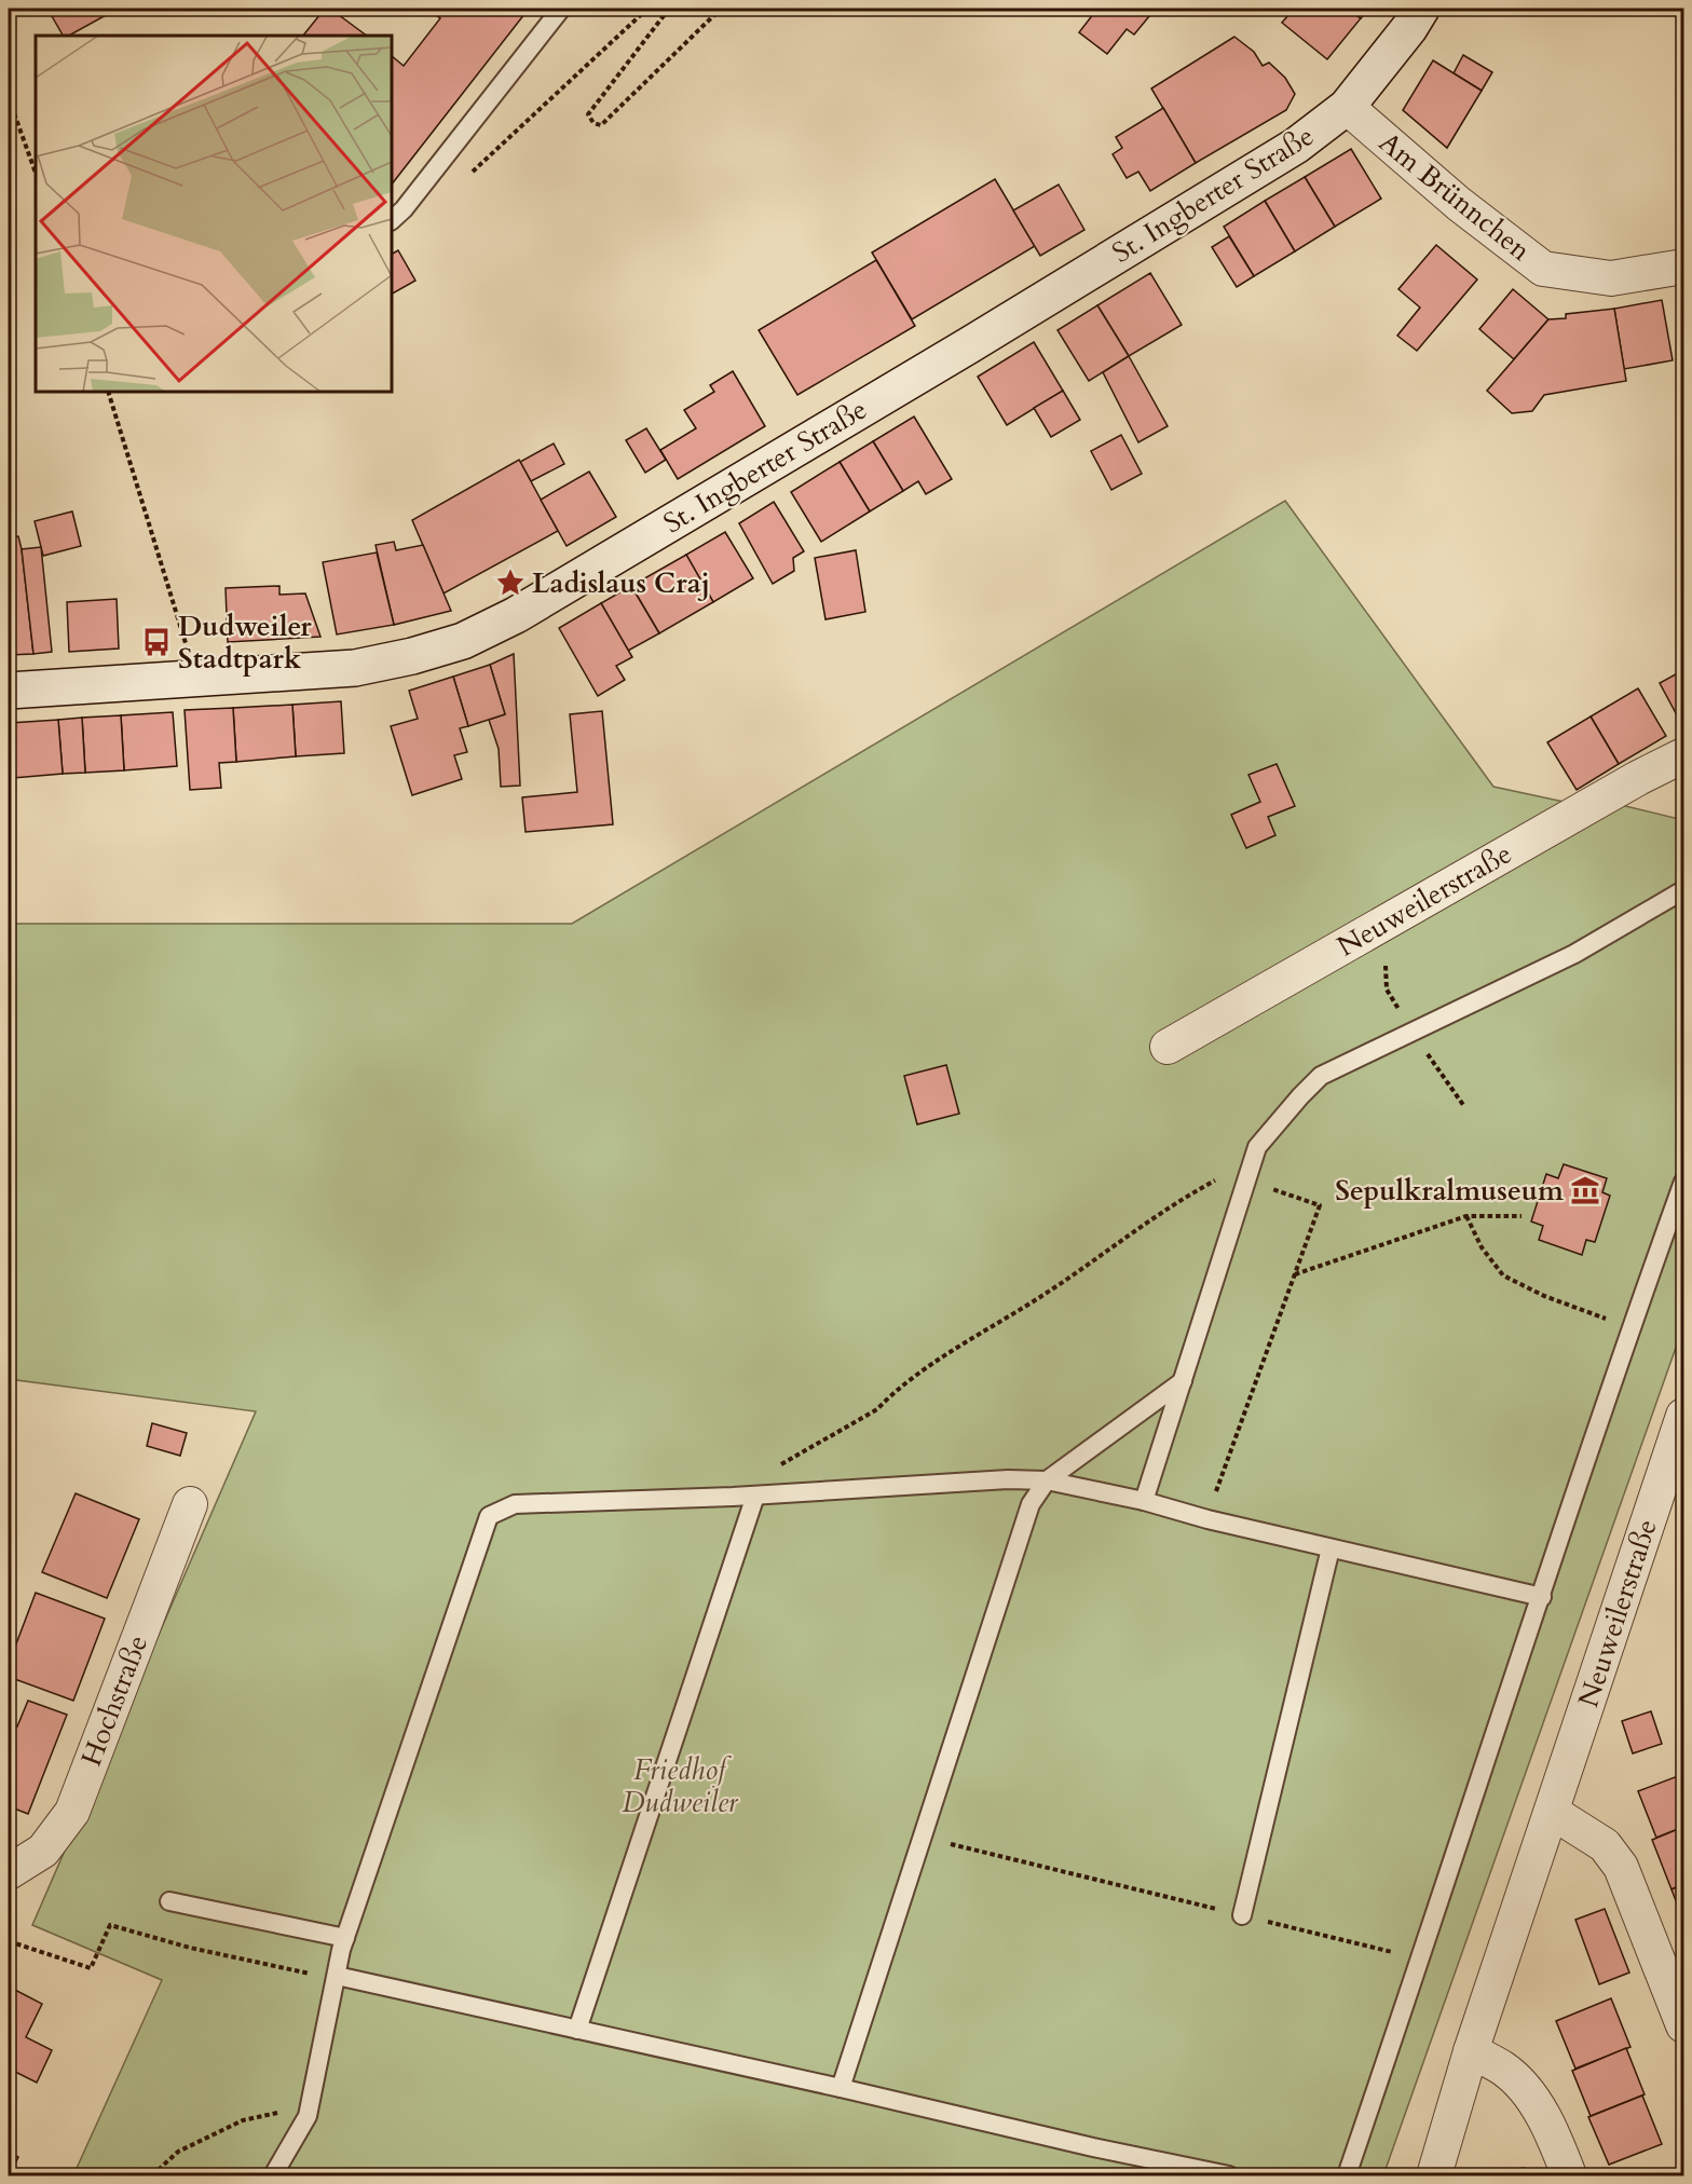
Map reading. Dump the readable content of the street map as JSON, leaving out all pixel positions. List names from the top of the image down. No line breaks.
{"streets":{"main road":["St. Ingberter Straße"],"street":["Am Brünnchen","Neuweilerstraße","Hochstraße"]},"crossings":[["St. Ingberter Straße","Am Brünnchen"]],"parks":["Friedhof Dudweiler"],"places":{"place":["Ladislaus Craj"],"bus stop":["Dudweiler Stadtpark"],"museum":["Sepulkralmuseum"]}}
